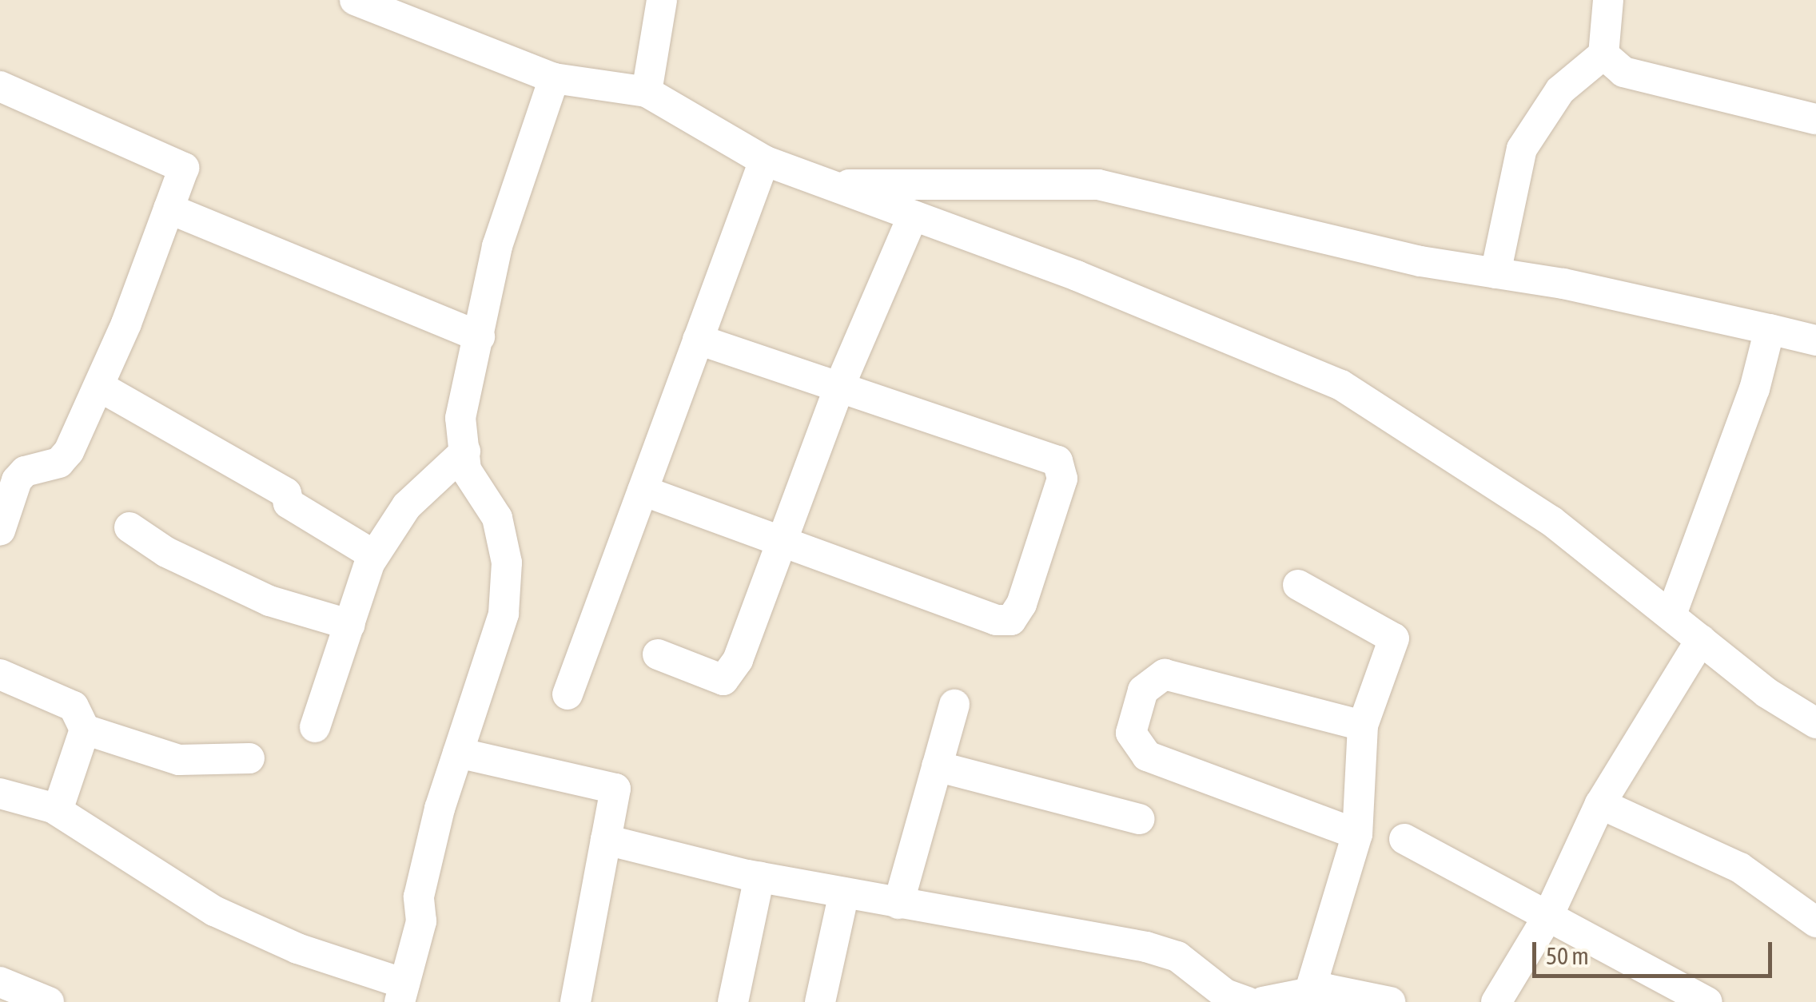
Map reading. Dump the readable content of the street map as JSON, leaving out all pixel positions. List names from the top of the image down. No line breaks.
{"scale_bar":"50 m"}
